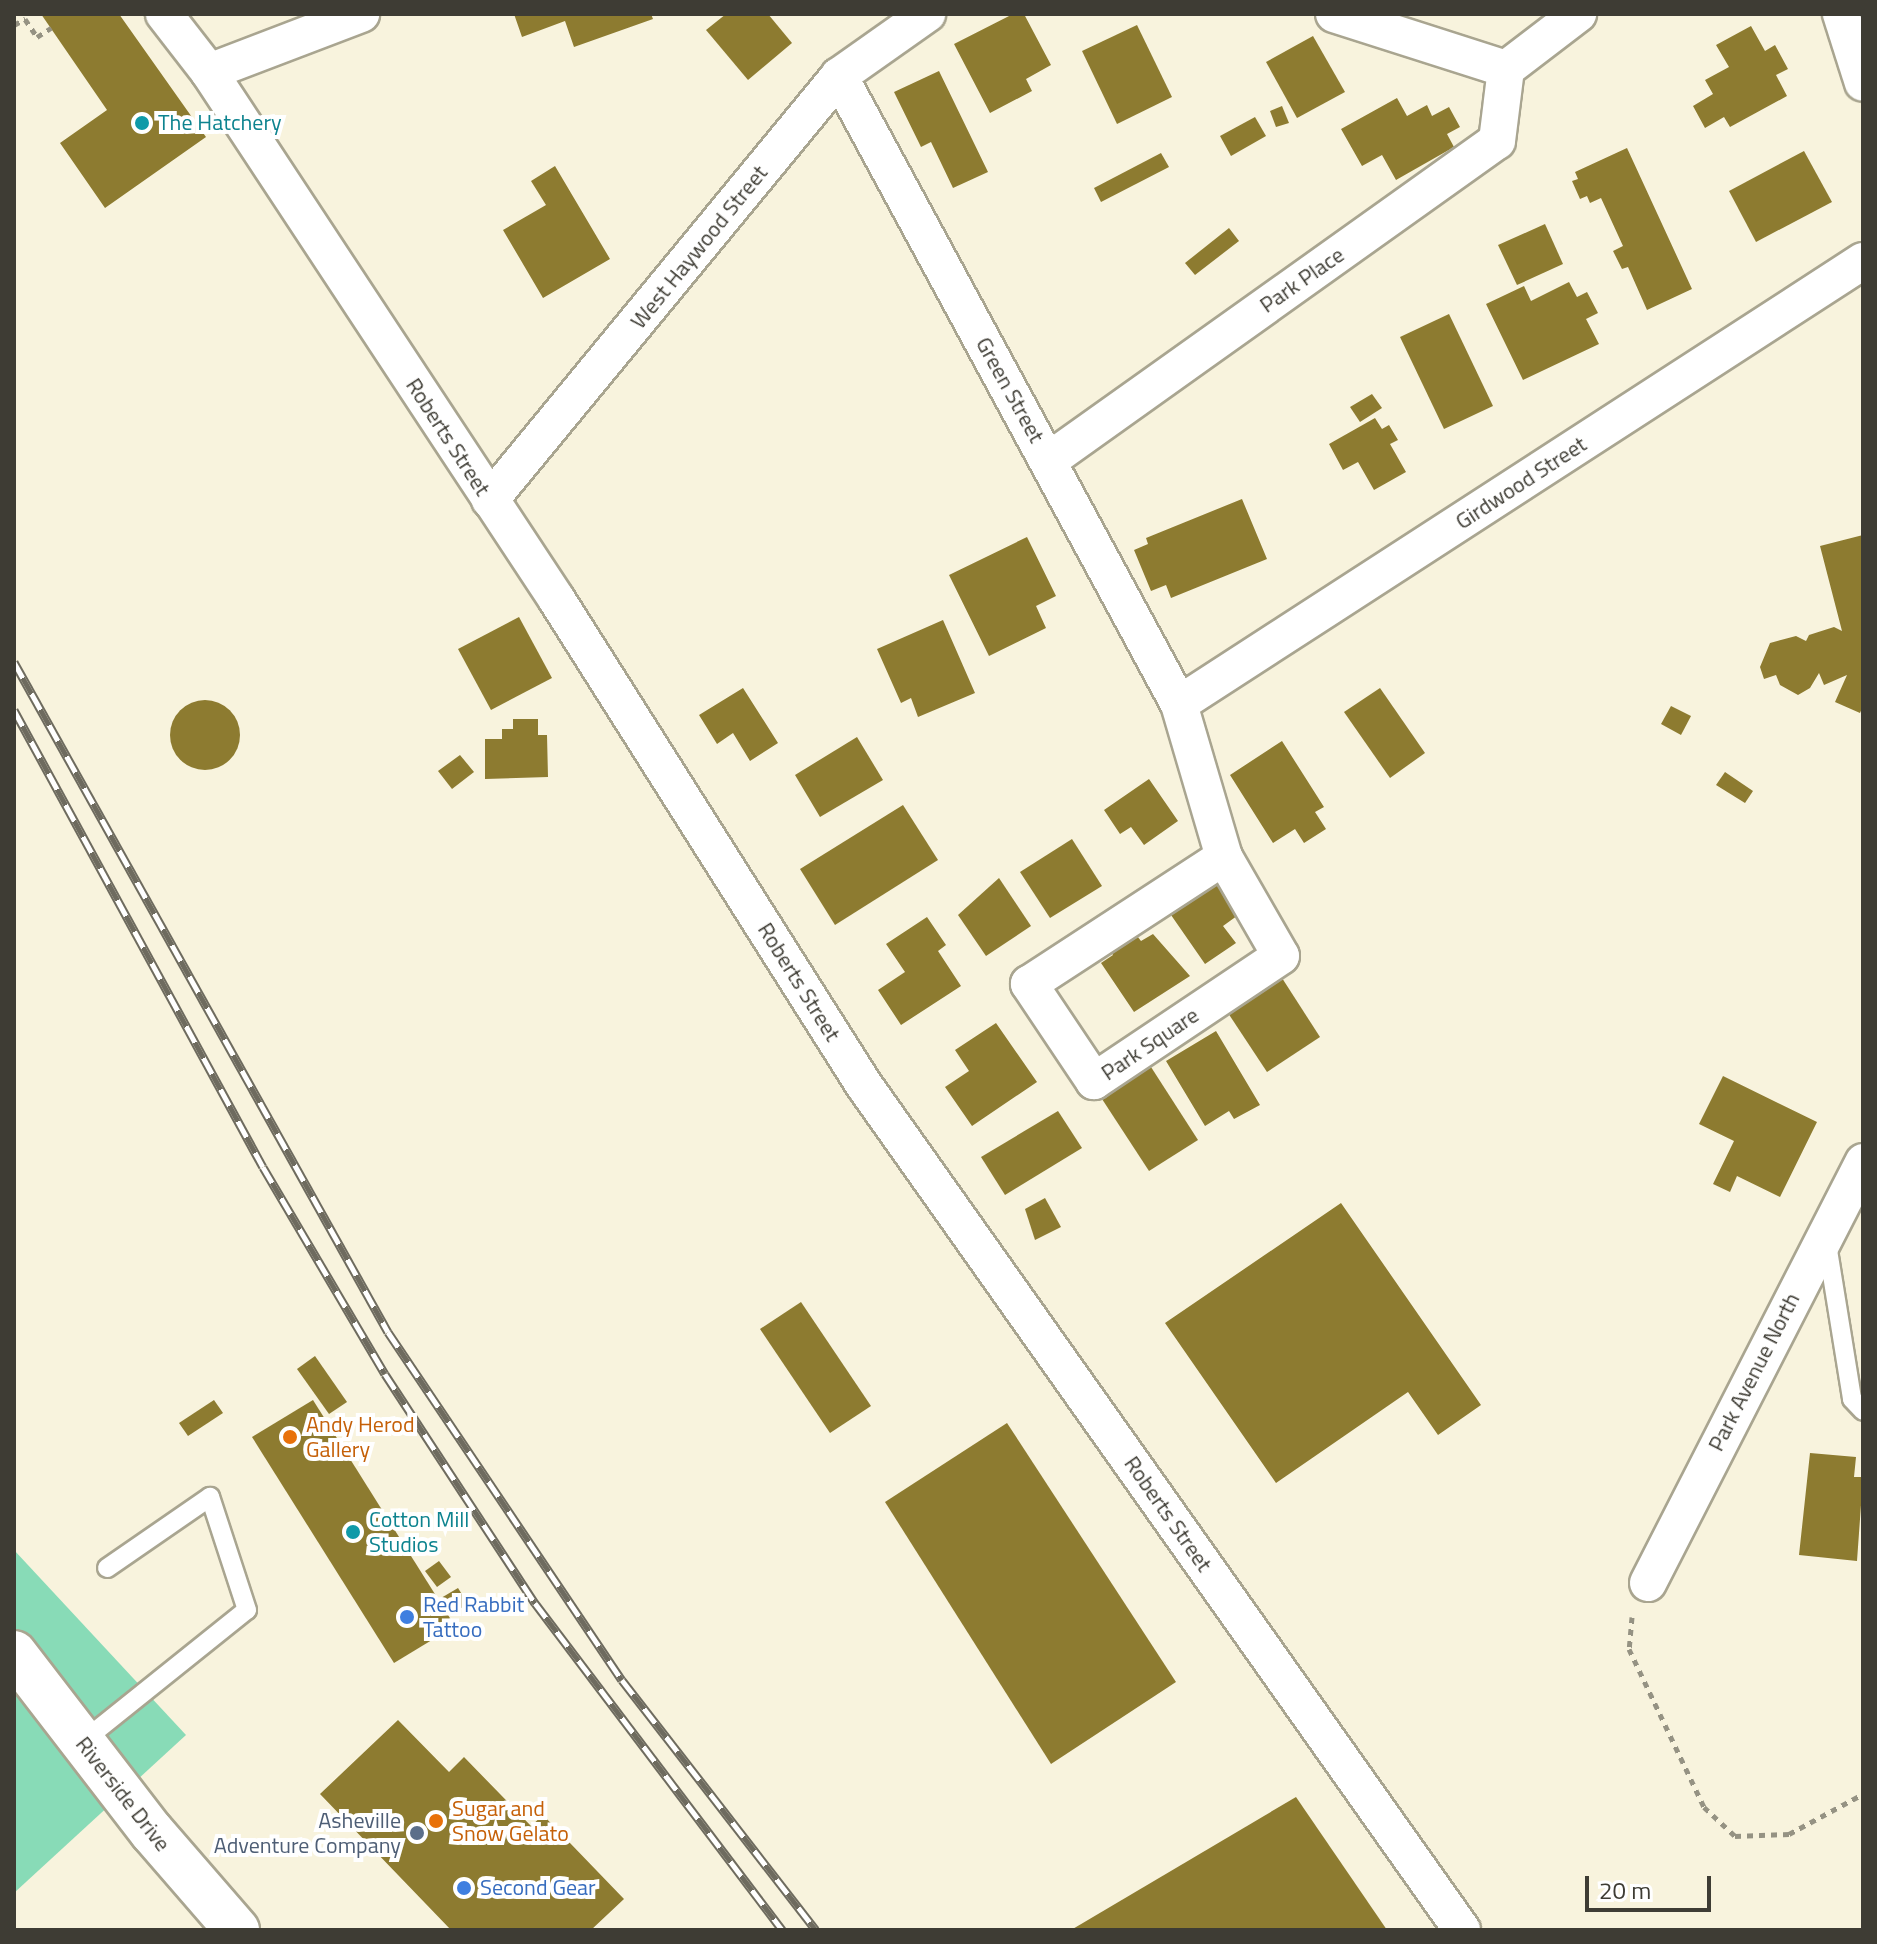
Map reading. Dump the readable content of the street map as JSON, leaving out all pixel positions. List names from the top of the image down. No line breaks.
{"streets":{"main road":["Riverside Drive"],"street":["West Haywood Street","Park Place","Green Street","Roberts Street","Girdwood Street","Park Square","Park Avenue North"]},"crossings":[["West Haywood Street","Green Street"],["West Haywood Street","Roberts Street"],["Park Place","Green Street"],["Green Street","Girdwood Street"],["Green Street","Park Square"],["Girdwood Street","Park Square"]],"places":["The Hatchery","Andy Herod Gallery","Cotton Mill Studios","Red Rabbit Tattoo","Sugar and Snow Gelato","Asheville Adventure Company","Second Gear"],"scale_bar":"20 m"}
